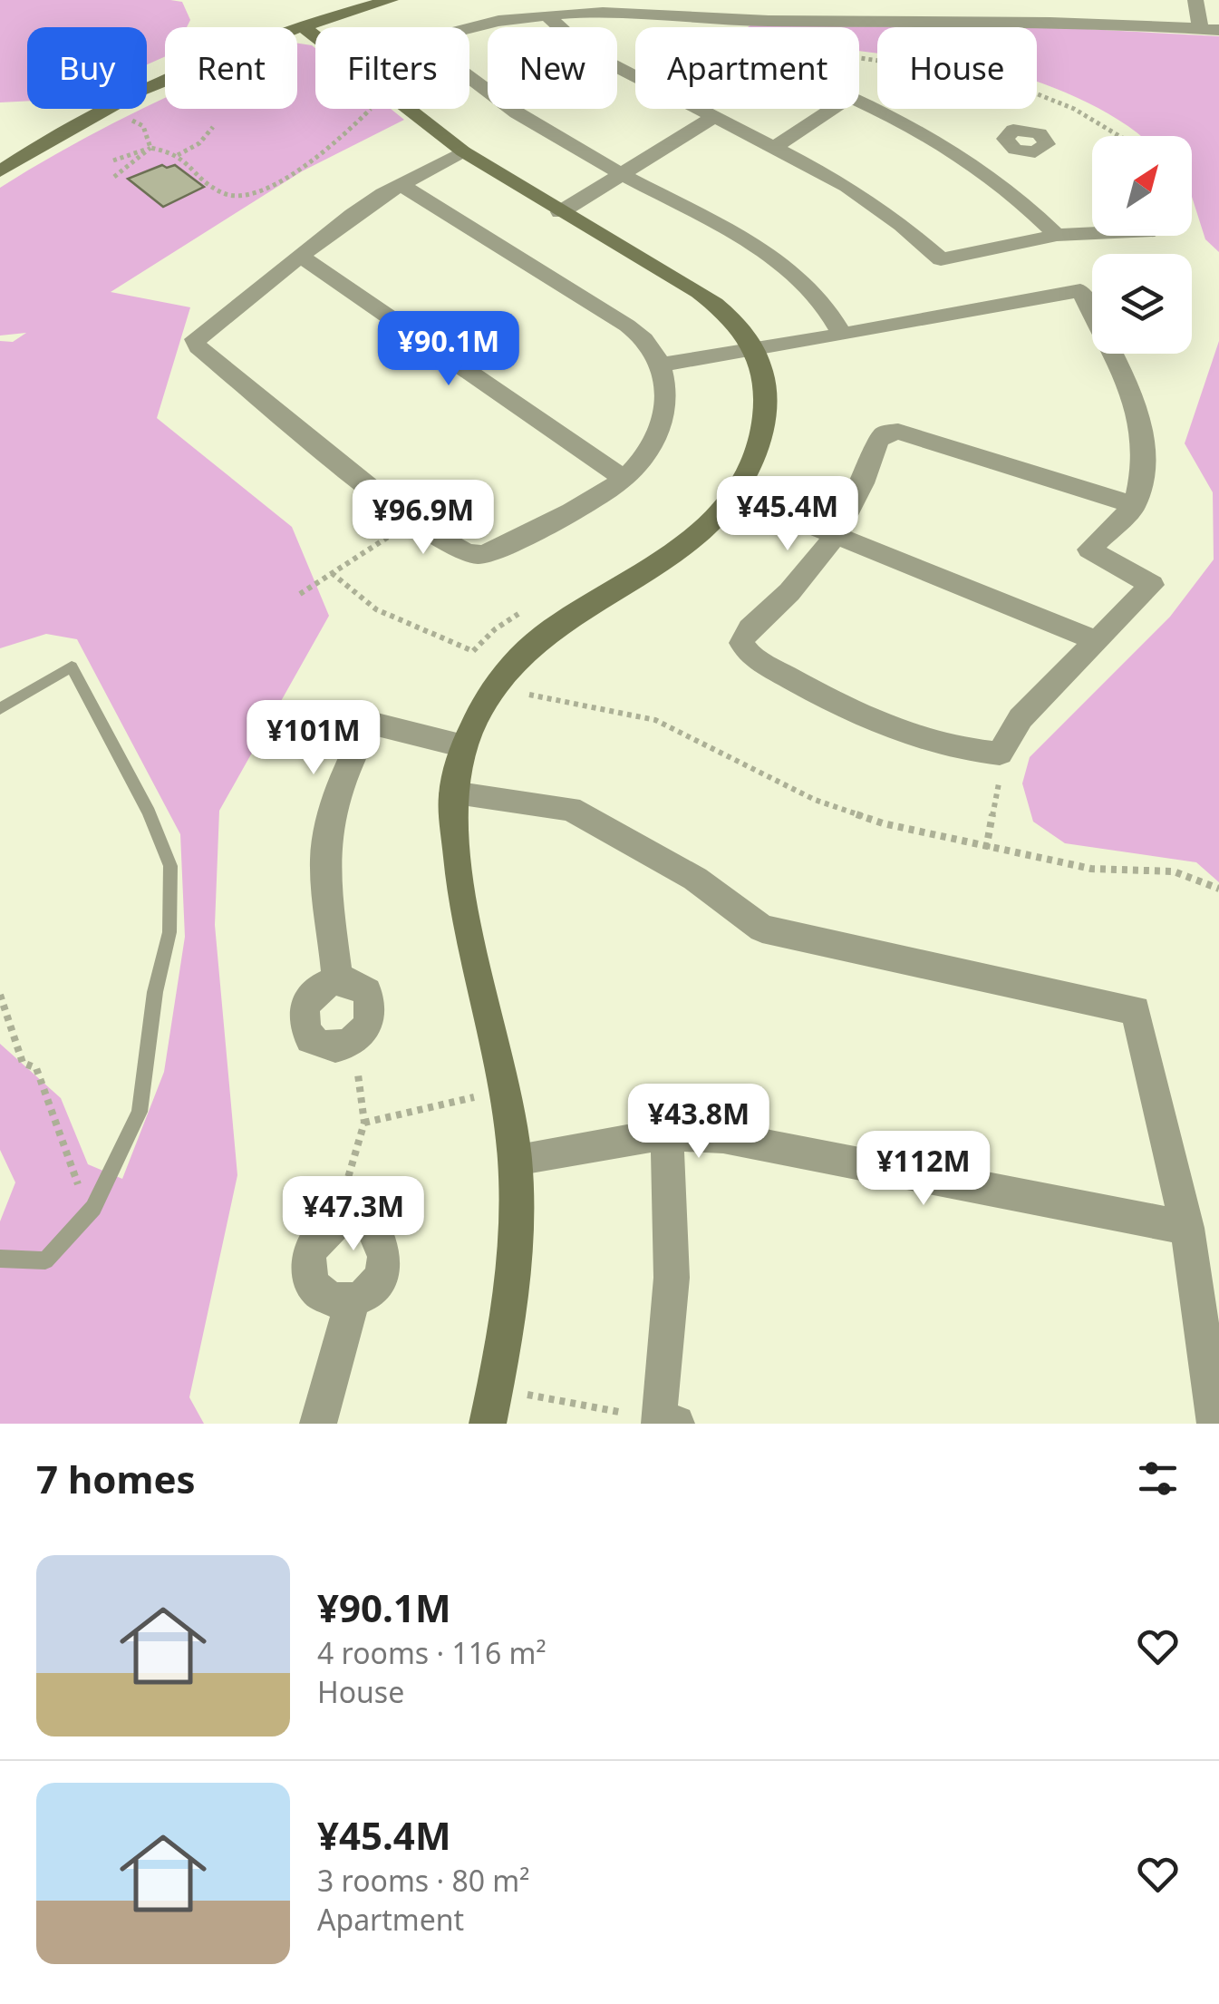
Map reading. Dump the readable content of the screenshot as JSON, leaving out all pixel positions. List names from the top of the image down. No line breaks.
{"north":"top right","page":{"chip":["Buy","Rent","Filters","New","Apartment","House"],"price":["¥90.1M","¥45.4M","¥96.9M","¥101M","¥43.8M","¥112M","¥47.3M"],"heading":"7 homes","list":[{"name":"¥90.1M","note":"4 rooms · 116 m² · House"},{"name":"¥45.4M","note":"3 rooms · 80 m² · Apartment"}]}}
